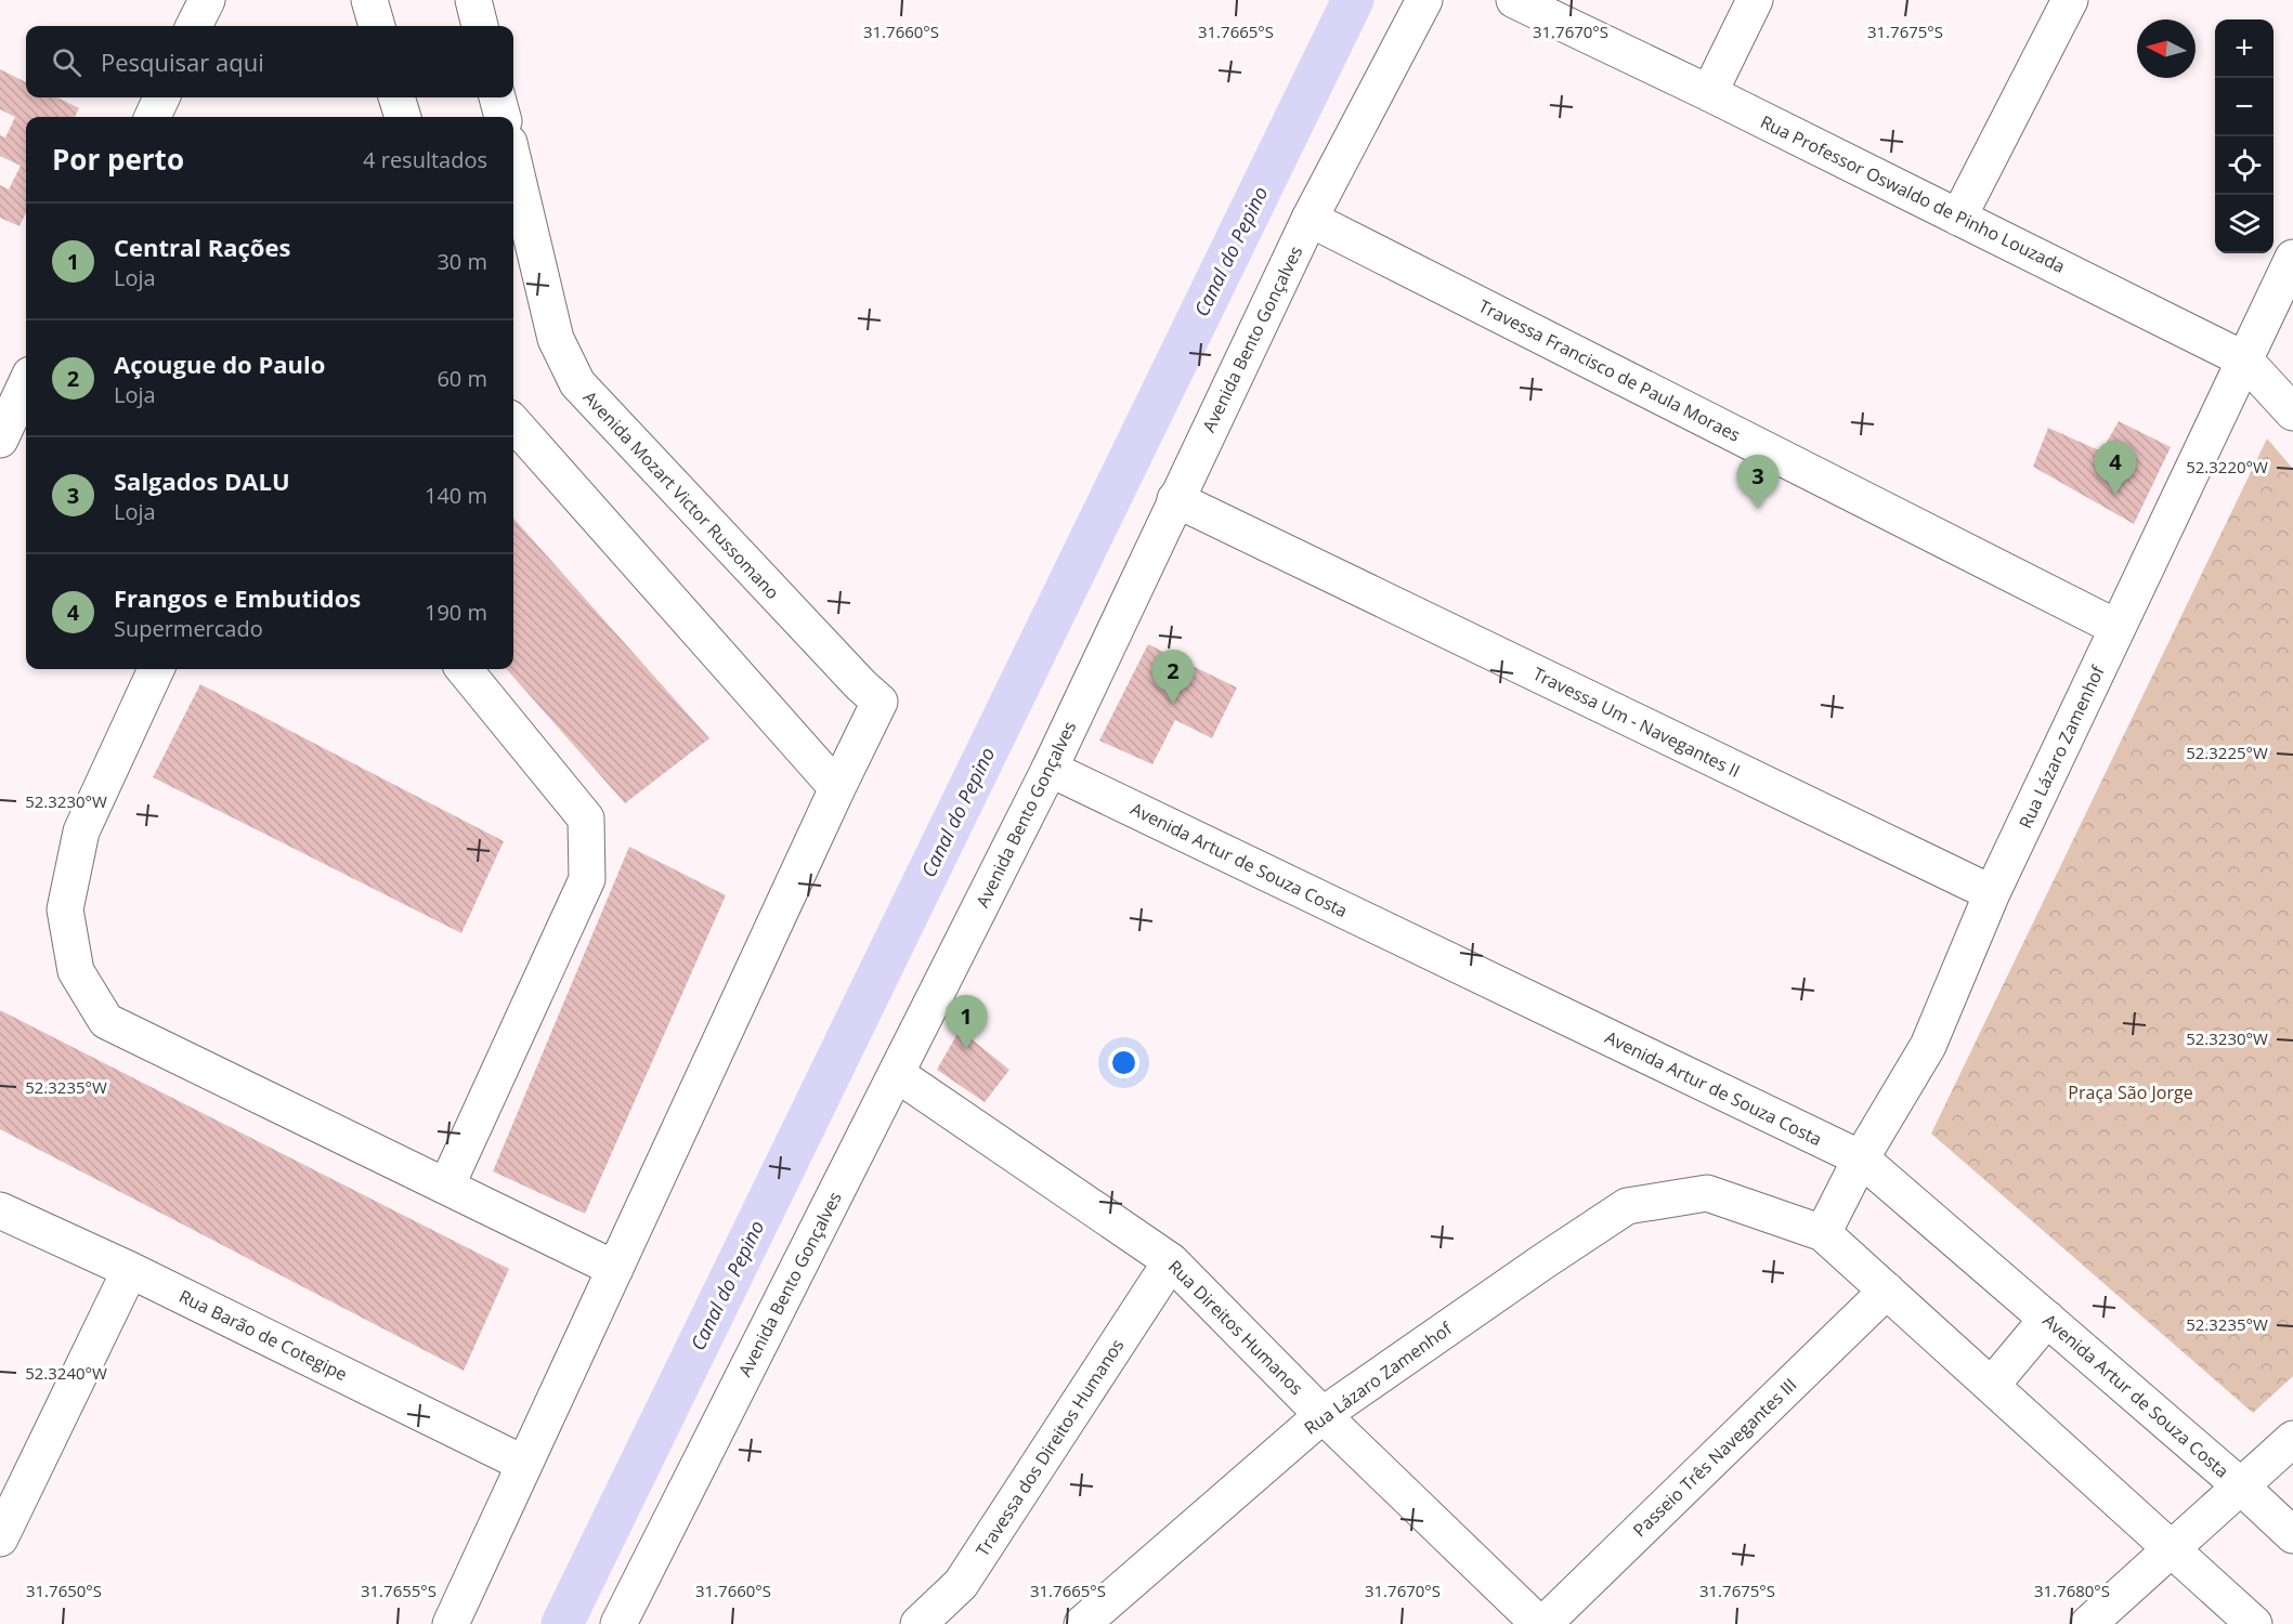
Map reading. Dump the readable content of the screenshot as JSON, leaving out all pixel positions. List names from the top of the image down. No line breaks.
{"streets":{"street":["Rua Professor Oswaldo de Pinho Louzada","Avenida Bento Gonçalves","Travessa Francisco de Paula Moraes","Avenida Mozart Victor Russomano","Travessa Um - Navegantes II","Rua Lázaro Zamenhof","Avenida Artur de Souza Costa","Rua Direitos Humanos","Rua Barão de Cotegipe","Travessa dos Direitos Humanos","Passeio Três Navegantes III"]},"crossings":[["Rua Professor Oswaldo de Pinho Louzada","Rua Lázaro Zamenhof"],["Avenida Bento Gonçalves","Travessa Francisco de Paula Moraes"],["Avenida Bento Gonçalves","Travessa Um - Navegantes II"],["Avenida Bento Gonçalves","Avenida Artur de Souza Costa"],["Avenida Bento Gonçalves","Rua Direitos Humanos"],["Travessa Francisco de Paula Moraes","Rua Lázaro Zamenhof"],["Travessa Um - Navegantes II","Rua Lázaro Zamenhof"],["Rua Lázaro Zamenhof","Avenida Artur de Souza Costa"],["Rua Lázaro Zamenhof","Rua Direitos Humanos"],["Rua Direitos Humanos","Travessa dos Direitos Humanos"],["Rua Direitos Humanos","Passeio Três Navegantes III"]],"water":["Canal do Pepino"],"parks":["Praça São Jorge"],"north":"left","page":{"map_buttons":["+","−"],"search":"Pesquisar aqui","heading":["Por perto","4 resultados"],"list":[{"mark":"1","name":"Central Rações","note":"Loja","value":"30 m"},{"mark":"2","name":"Açougue do Paulo","note":"Loja","value":"60 m"},{"mark":"3","name":"Salgados DALU","note":"Loja","value":"140 m"},{"mark":"4","name":"Frangos e Embutidos","note":"Supermercado","value":"190 m"}],"pins":["4","3","2","1"]},"coordinates":["31.7660°S","31.7665°S","31.7670°S","31.7675°S","52.3220°W","52.3225°W","52.3230°W","52.3235°W","52.3240°W","31.7650°S","31.7655°S","31.7680°S"]}
